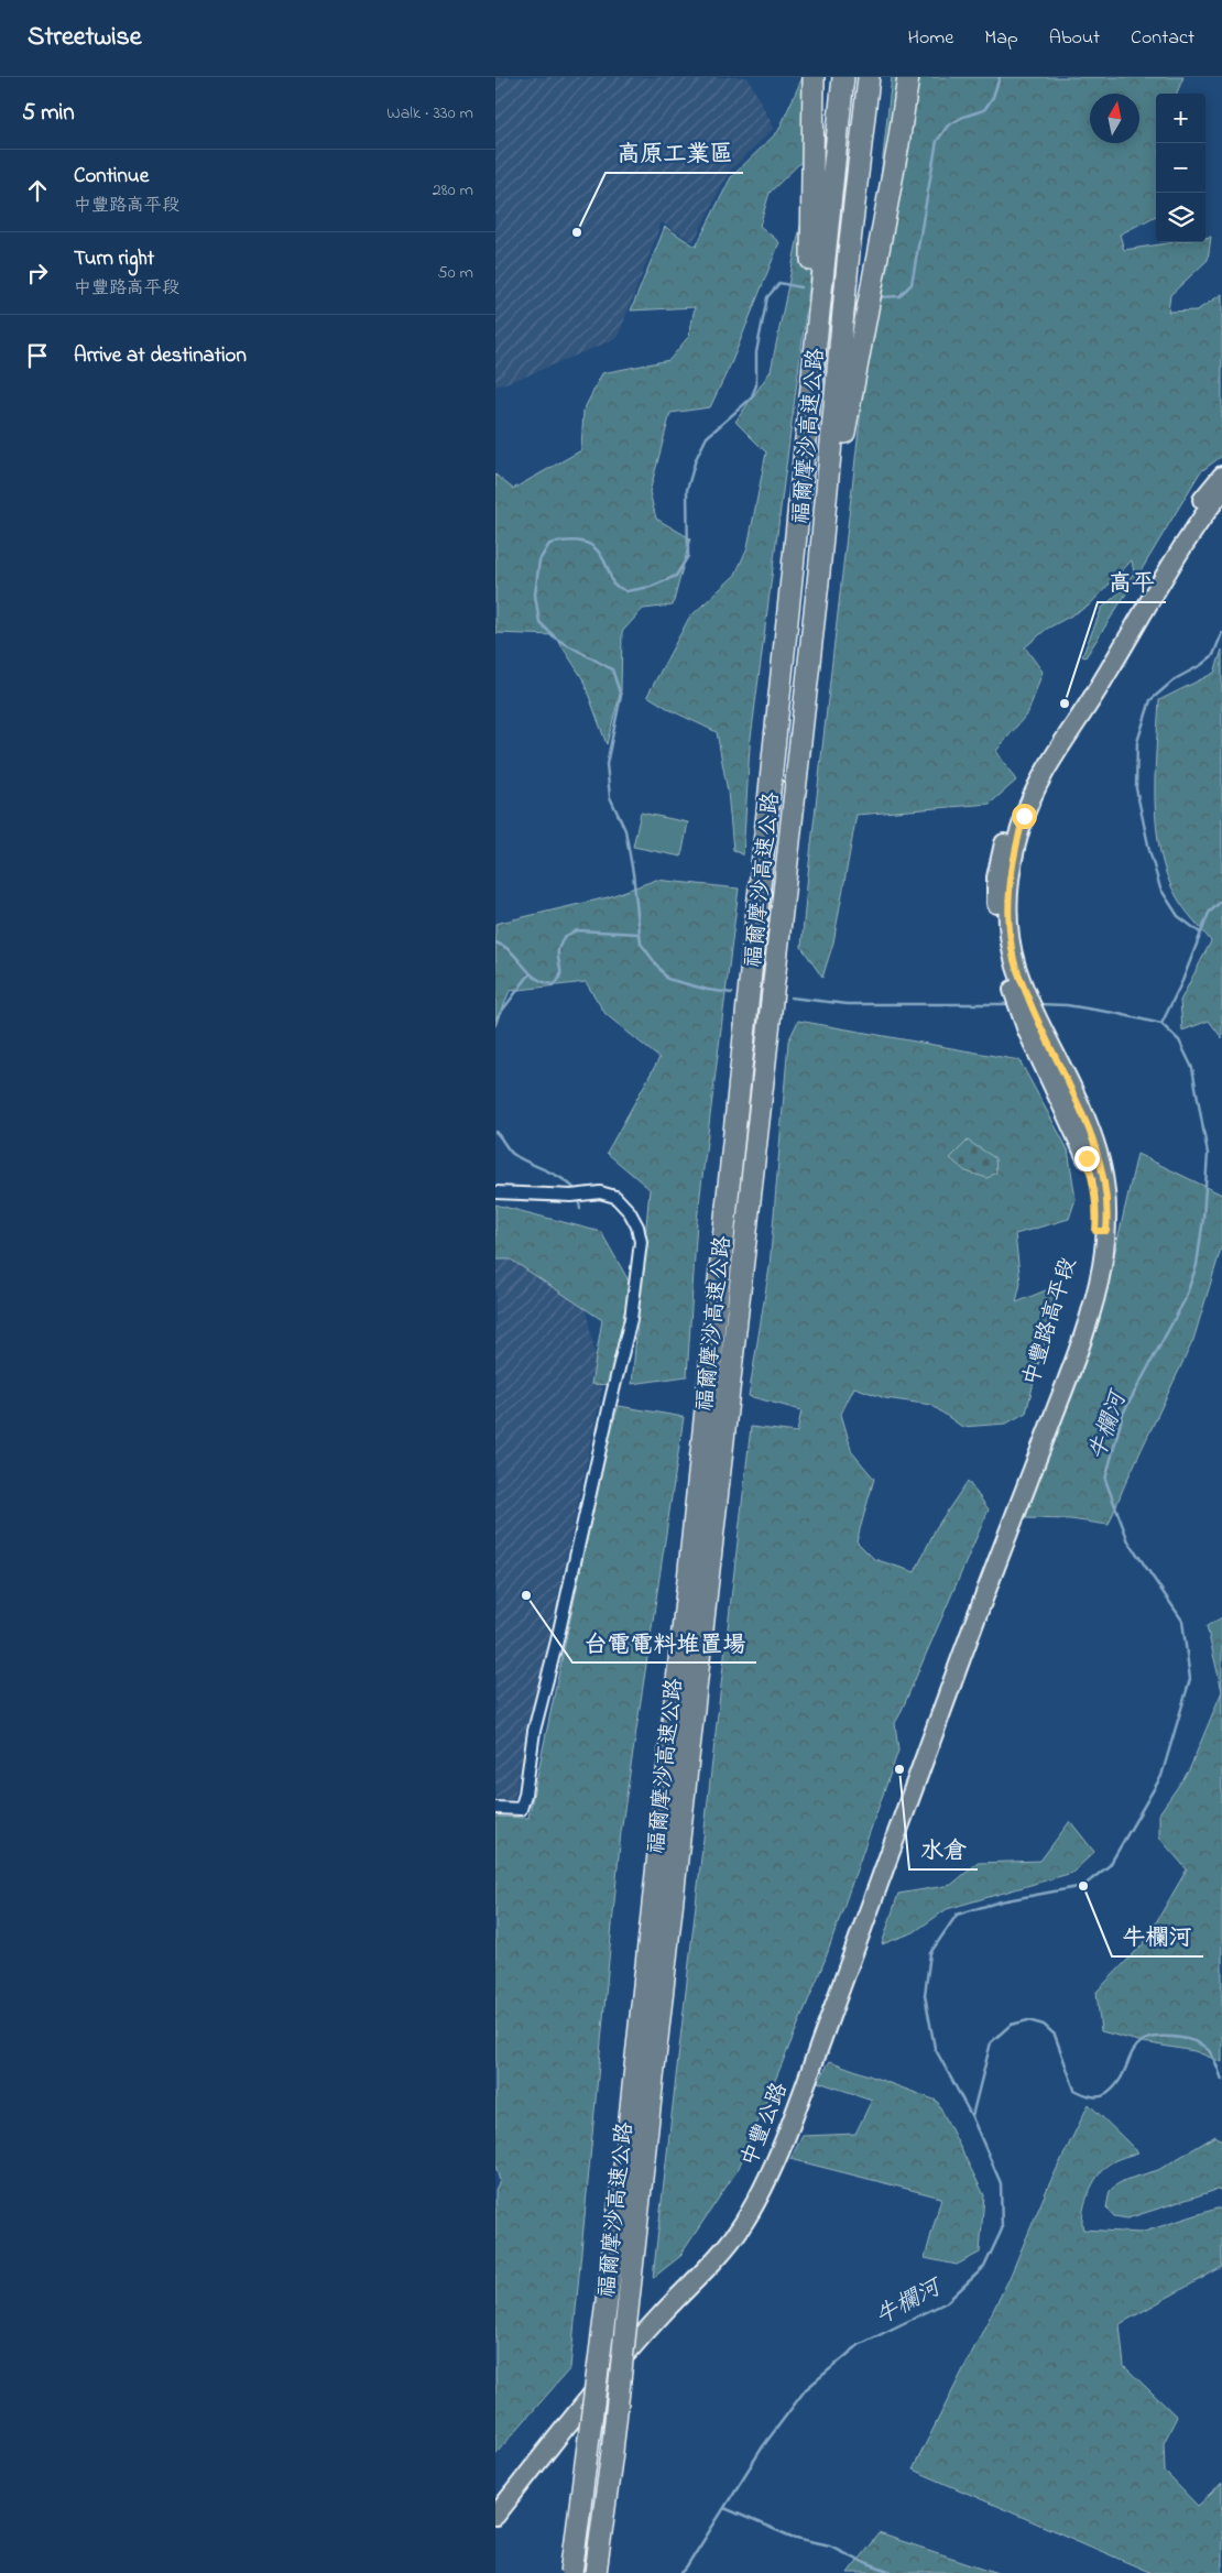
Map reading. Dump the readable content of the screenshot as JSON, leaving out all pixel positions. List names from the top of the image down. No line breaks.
{"streets":{"highway":["福爾摩沙高速公路"],"main road":["中豐路高平段","中豐公路"]},"crossings":[["中豐路高平段","中豐公路"]],"water":["牛欄河"],"places":["高原工業區","高平","台電電料堆置場","水倉","牛欄河"],"north":"top","page":{"header":"Streetwise","nav":["Home","Map","About","Contact"],"heading":["5 min","Walk · 330 m"],"map_buttons":["+","−"],"list":[["Continue","中豐路高平段","280 m"],["Turn right","中豐路高平段","50 m"],"Arrive at destination"]}}
